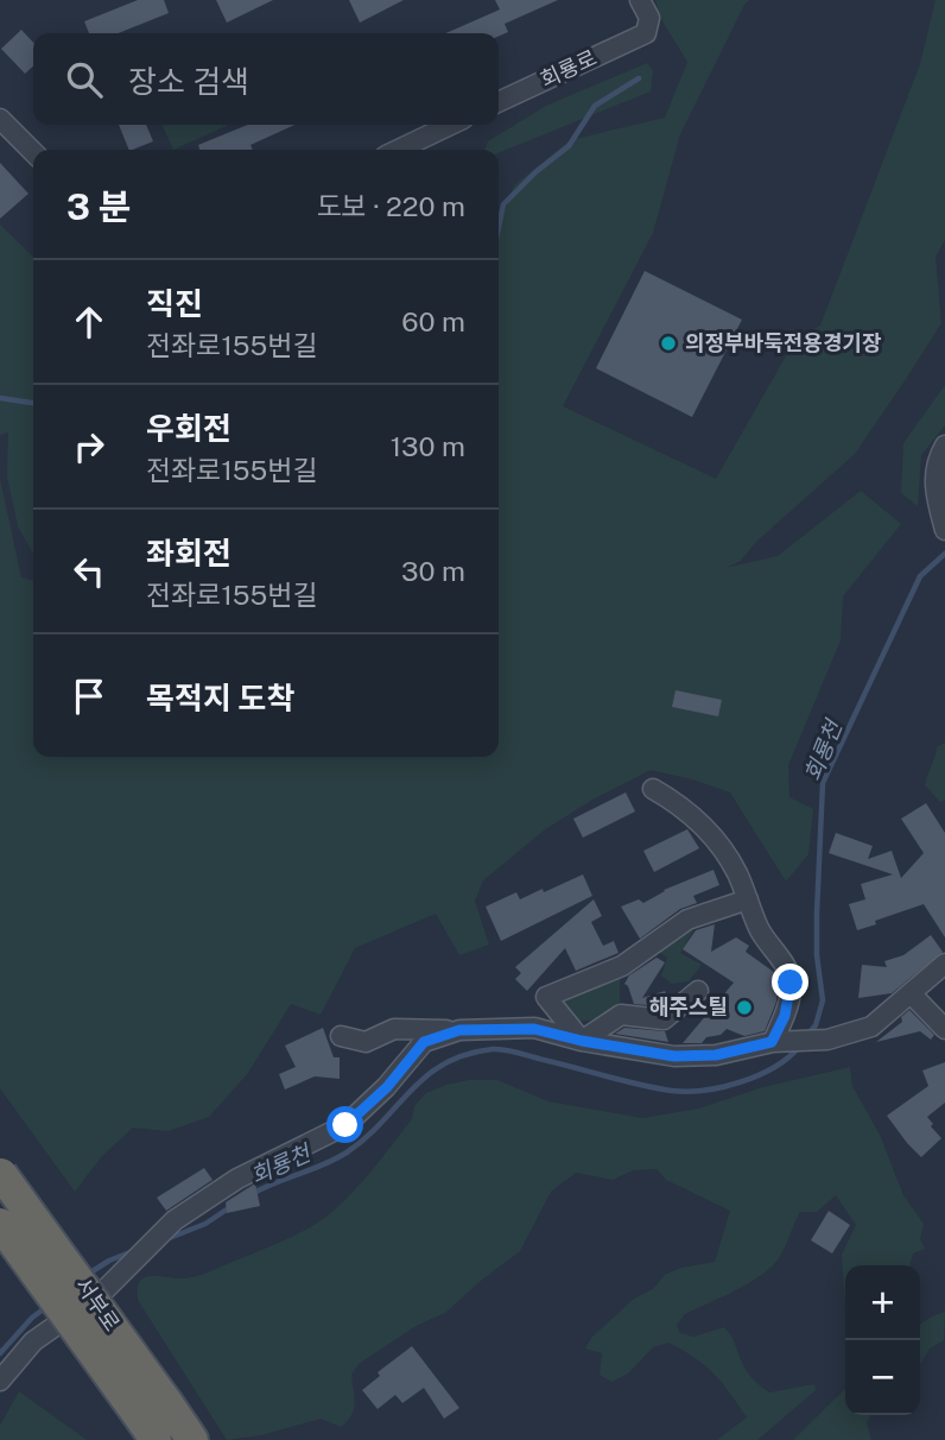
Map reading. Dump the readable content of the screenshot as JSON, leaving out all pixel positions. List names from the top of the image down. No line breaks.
{"streets":{"highway":["서부로"],"street":["회룡로"]},"water":["회룡천"],"places":["의정부바둑전용경기장","해주스틸"],"page":{"search":"장소 검색","heading":["3 분","도보 · 220 m"],"list":[["직진","전좌로155번길","60 m"],["우회전","전좌로155번길","130 m"],["좌회전","전좌로155번길","30 m"],"목적지 도착"],"map_buttons":["+","−"]}}
